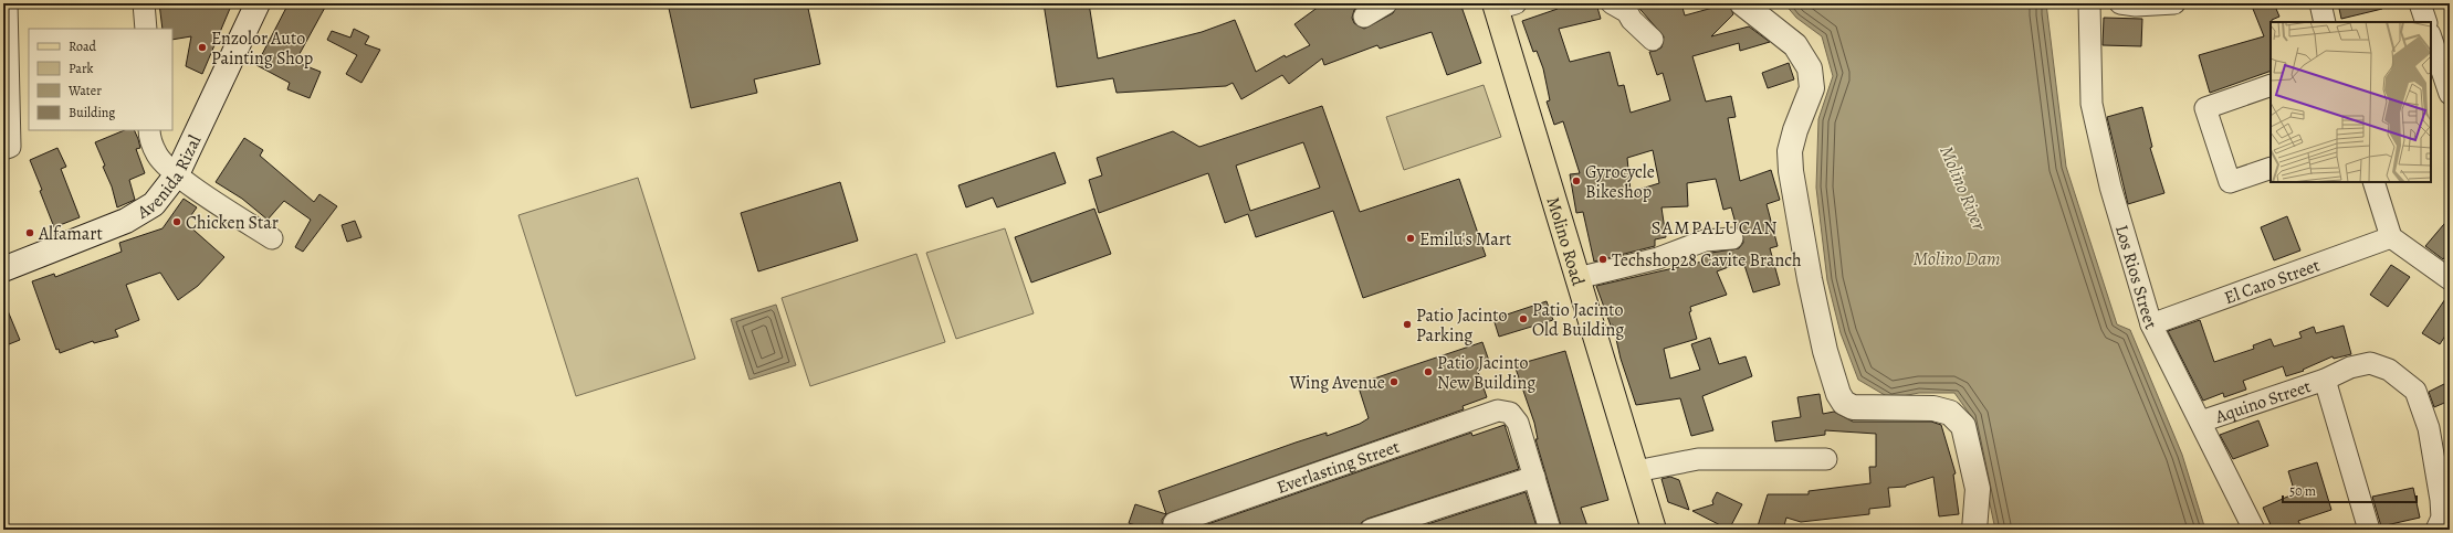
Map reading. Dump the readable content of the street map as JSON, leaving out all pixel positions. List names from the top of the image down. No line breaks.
{"streets":{"main road":["Molino Road"],"street":["Avenida Rizal","Los Rios Street","El Caro Street","Aquino Street","Everlasting Street"]},"crossings":[["Los Rios Street","El Caro Street"],["Los Rios Street","Aquino Street"]],"districts":["SAMPALUCAN"],"water":["Molino River","Molino Dam"],"places":["Enzolor Auto Painting Shop","Gyrocycle Bikeshop","Chicken Star","Alfamart","Emilu's Mart","Techshop28 Cavite Branch","Patio Jacinto Old Building","Patio Jacinto Parking","Patio Jacinto New Building","Wing Avenue"],"legend":["Road","Park","Water","Building"],"scale_bar":"50 m"}
